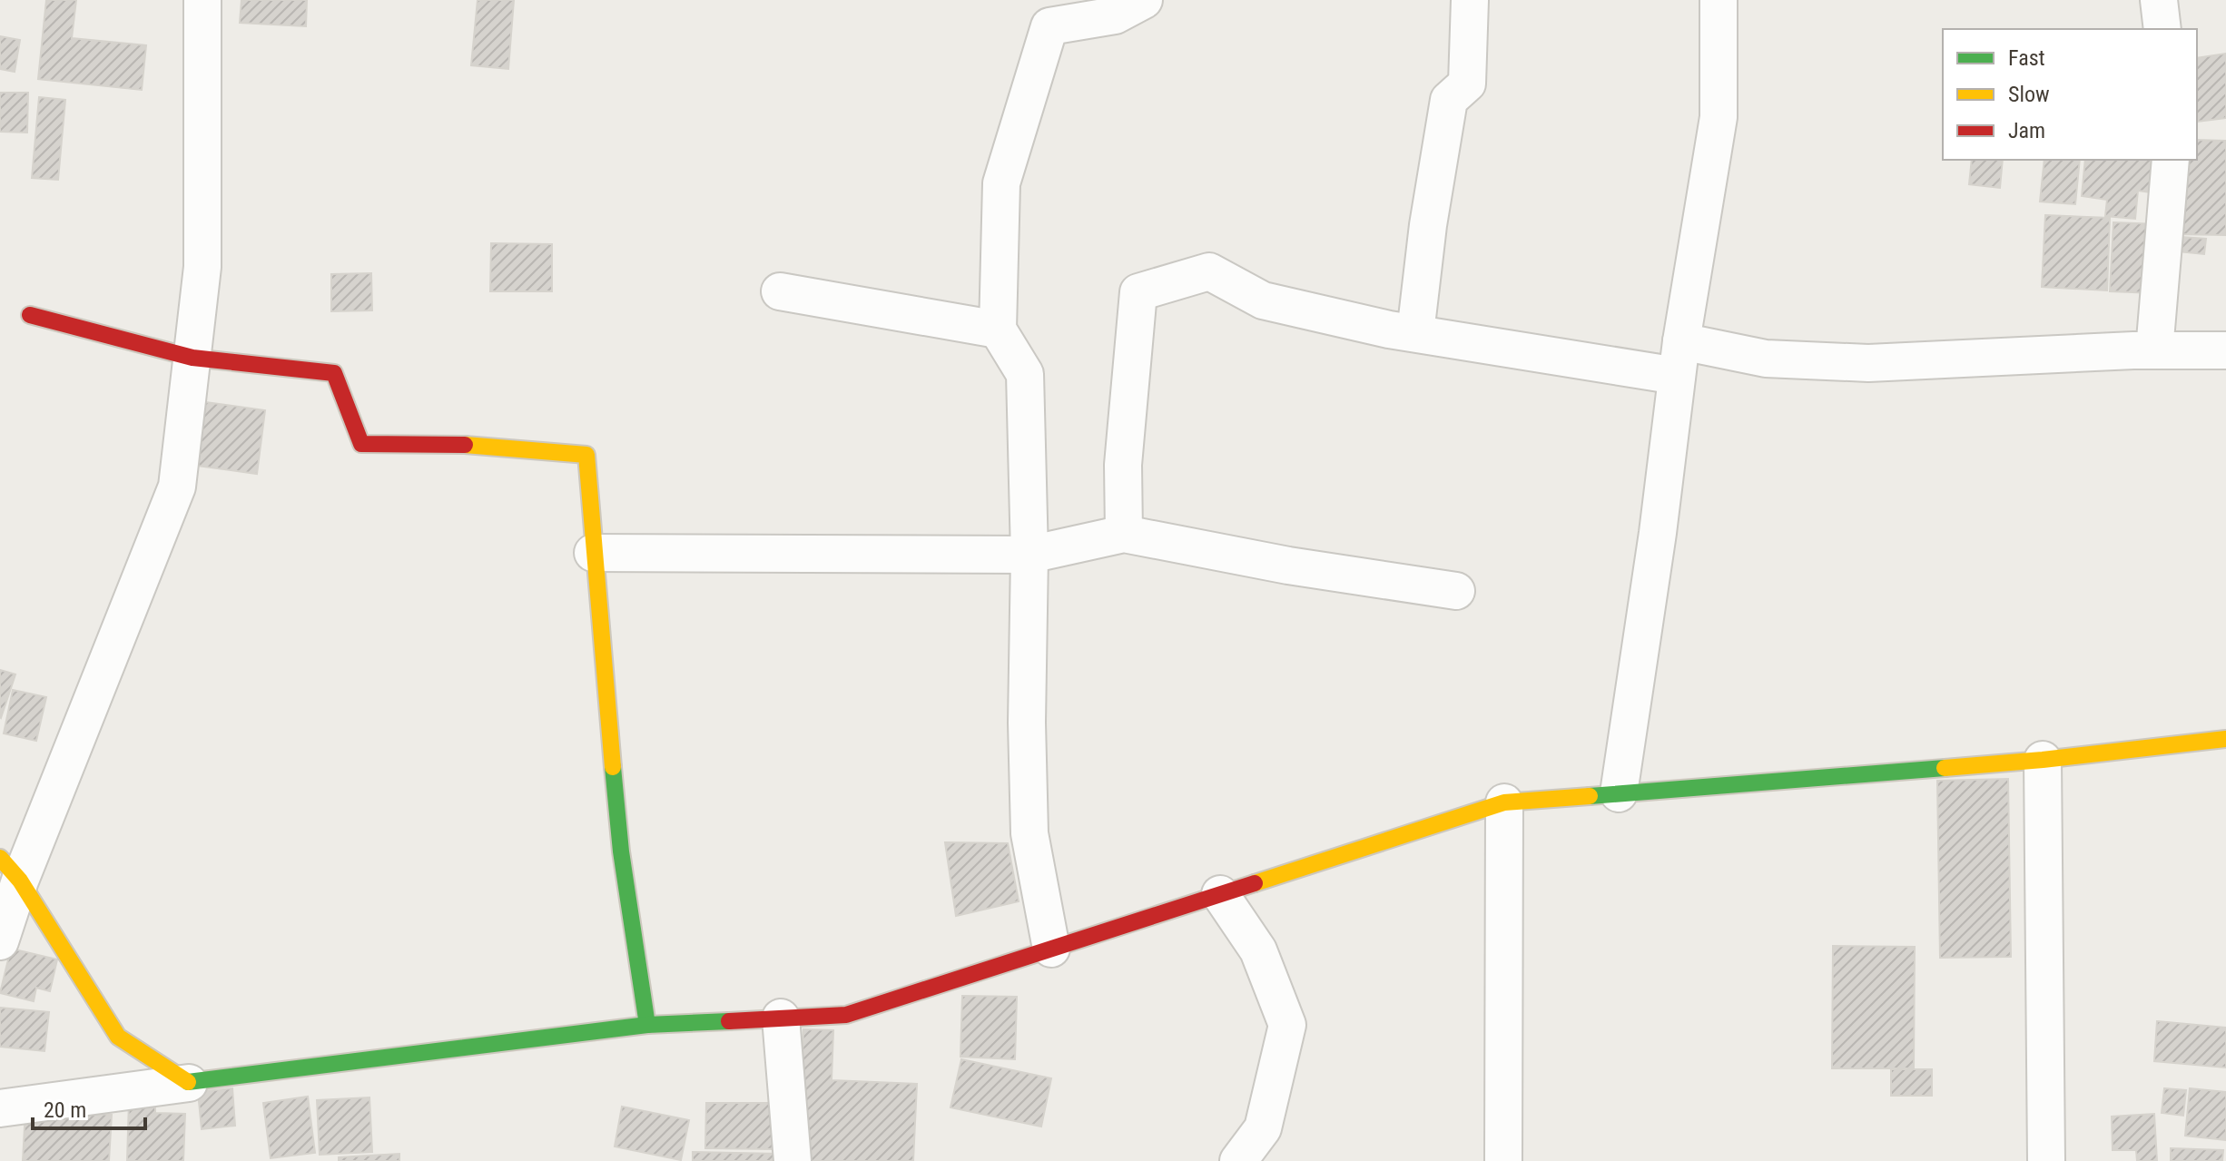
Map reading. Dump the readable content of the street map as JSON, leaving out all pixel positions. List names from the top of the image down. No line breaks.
{"legend":["Fast","Slow","Jam"],"scale_bar":"20 m"}
